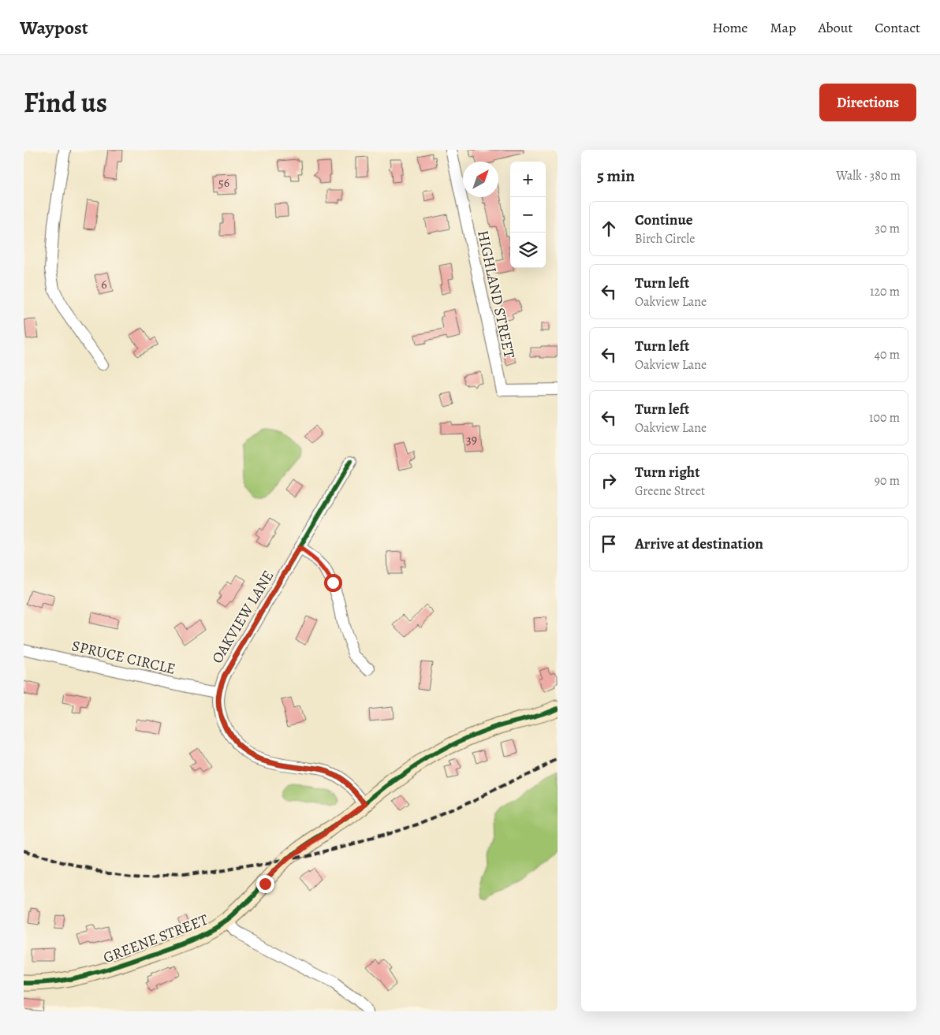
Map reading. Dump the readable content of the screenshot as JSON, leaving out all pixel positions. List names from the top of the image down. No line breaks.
{"streets":{"street":["HIGHLAND STREET","OAKVIEW LANE","SPRUCE CIRCLE","GREENE STREET"]},"crossings":[["OAKVIEW LANE","SPRUCE CIRCLE"],["OAKVIEW LANE","GREENE STREET"]],"house_numbers":["56","6","39"],"north":"top right","page":{"header":"Waypost","nav":["Home","Map","About","Contact"],"title":"Find us","buttons":"Directions","heading":["5 min","Walk · 380 m"],"map_buttons":["+","−"],"list":[["Continue","Birch Circle","30 m"],["Turn left","Oakview Lane","120 m"],["Turn left","Oakview Lane","40 m"],["Turn left","Oakview Lane","100 m"],["Turn right","Greene Street","90 m"],"Arrive at destination"]}}
